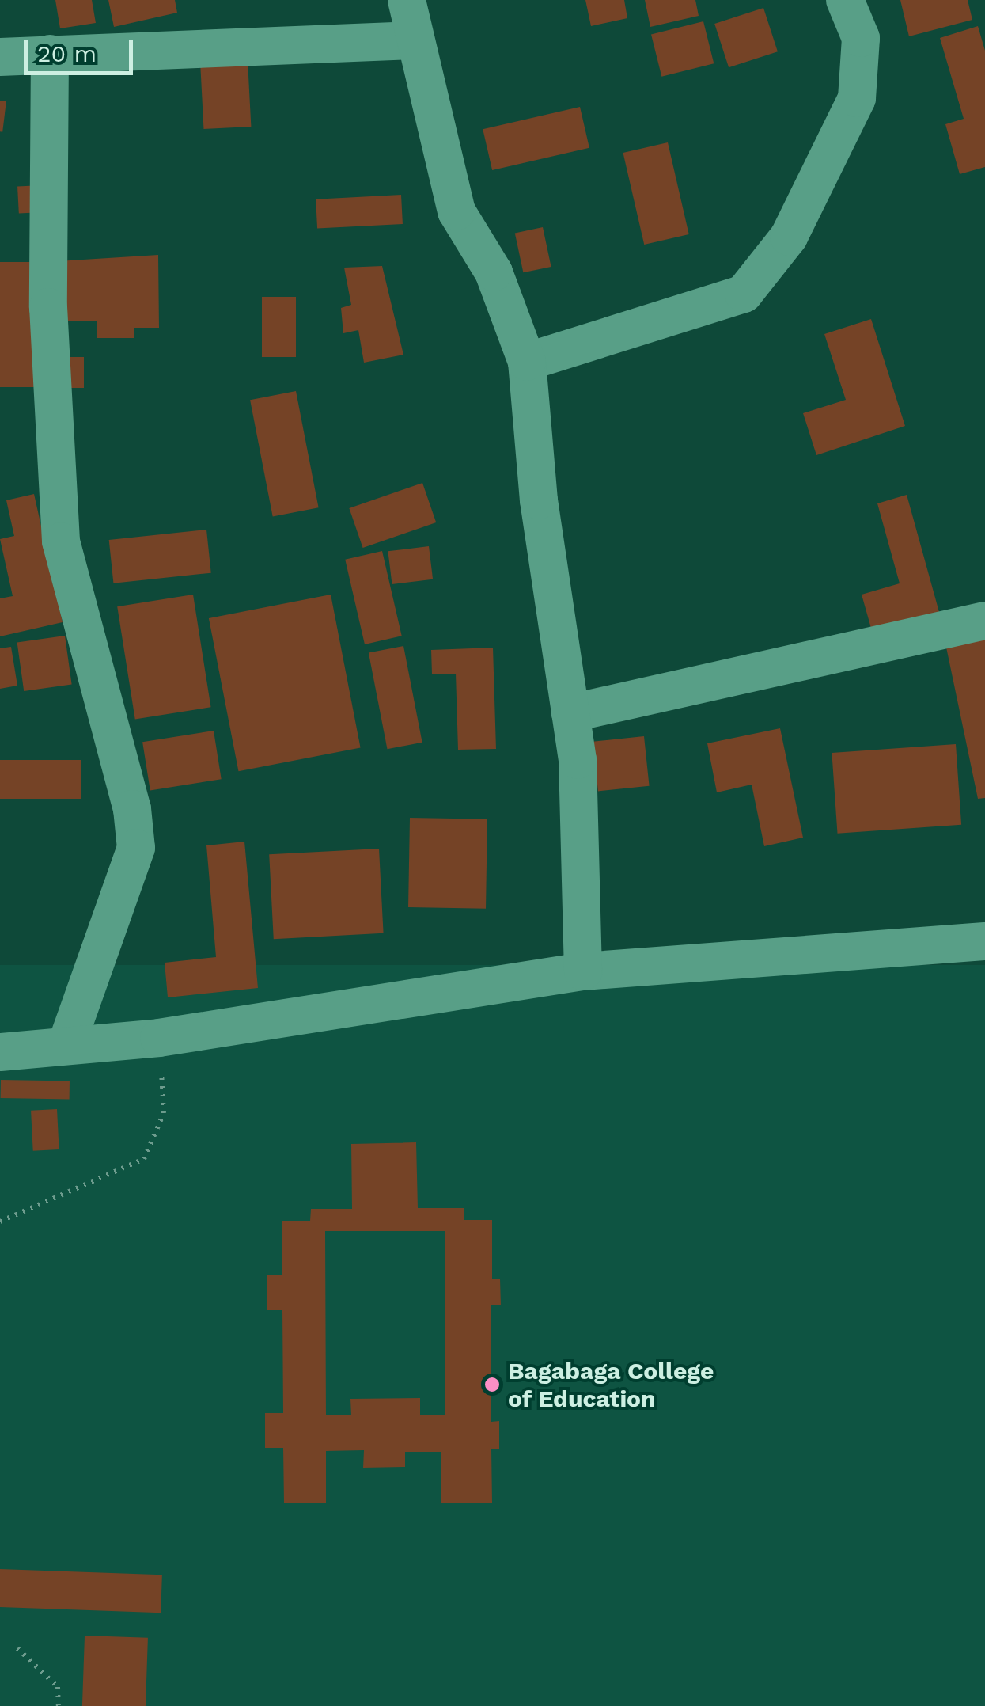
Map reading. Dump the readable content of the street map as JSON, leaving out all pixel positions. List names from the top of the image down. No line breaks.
{"places":["Bagabaga College of Education"],"scale_bar":"20 m"}
